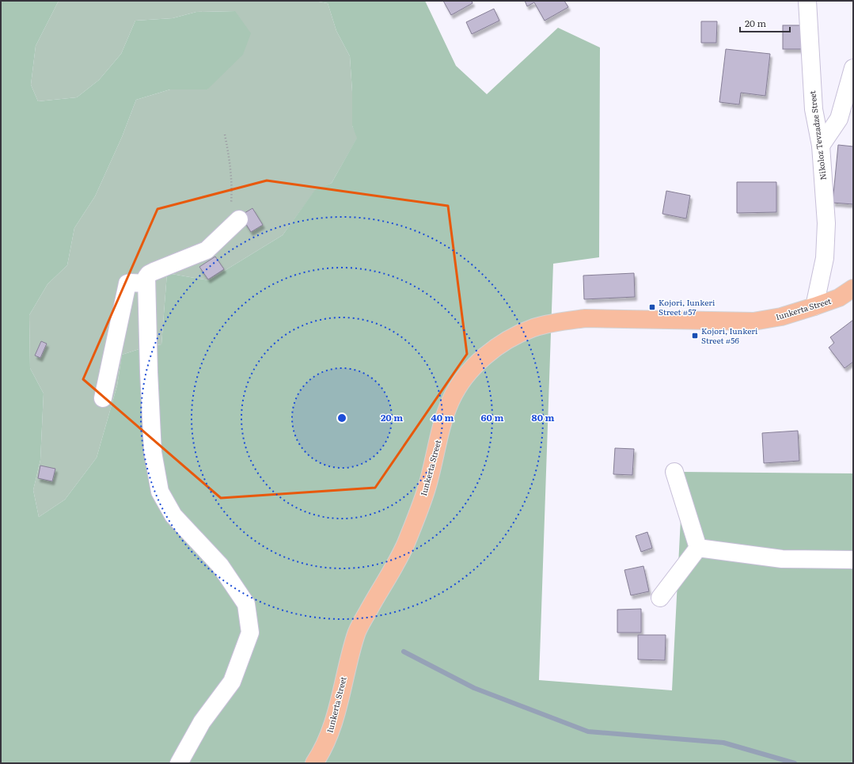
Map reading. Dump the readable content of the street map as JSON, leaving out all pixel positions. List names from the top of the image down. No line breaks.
{"streets":{"main road":["Iunkerta Street"],"street":["Nikoloz Tevzadze Street"]},"crossings":[["Nikoloz Tevzadze Street","Iunkerta Street"]],"places":{"transit":["Kojori, Iunkeri Street #57","Kojori, Iunkeri Street #56"]},"scale_bar":"20 m","rings":["20 m","40 m","60 m","80 m"]}
